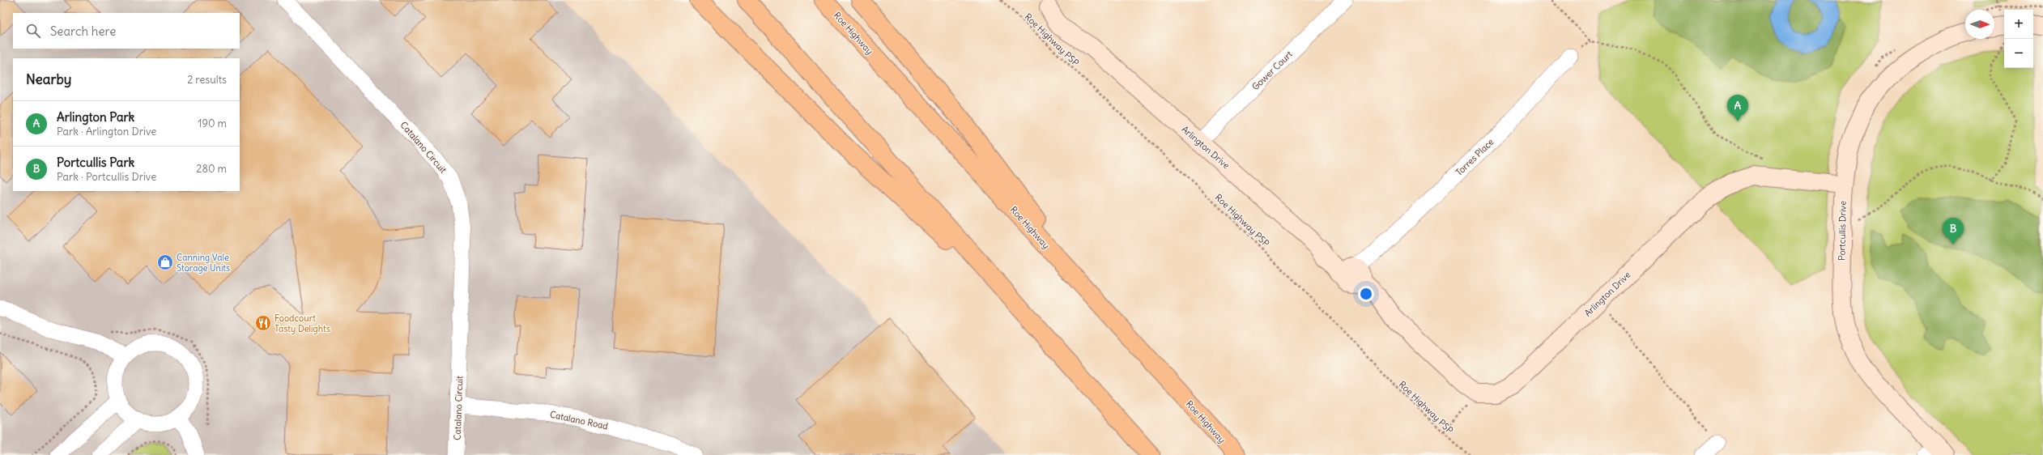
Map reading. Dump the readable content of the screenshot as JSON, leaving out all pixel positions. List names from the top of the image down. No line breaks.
{"streets":{"highway":["Roe Highway"],"street":["Gower Court","Catalano Circuit","Arlington Drive","Torres Place","Portcullis Drive","Catalano Road"],"path":["Roe Highway PSP"]},"crossings":[["Gower Court","Arlington Drive"],["Catalano Circuit","Catalano Road"],["Arlington Drive","Torres Place"],["Arlington Drive","Portcullis Drive"]],"places":{"shop":["Canning Vale Storage Units"],"restaurant":["Foodcourt Tasty Delights"]},"north":"right","page":{"map_buttons":["+","−"],"search":"Search here","heading":["Nearby","2 results"],"pins":["A","B"],"list":[{"mark":"A","name":"Arlington Park","note":"Park · Arlington Drive","value":"190 m"},{"mark":"B","name":"Portcullis Park","note":"Park · Portcullis Drive","value":"280 m"}]}}
